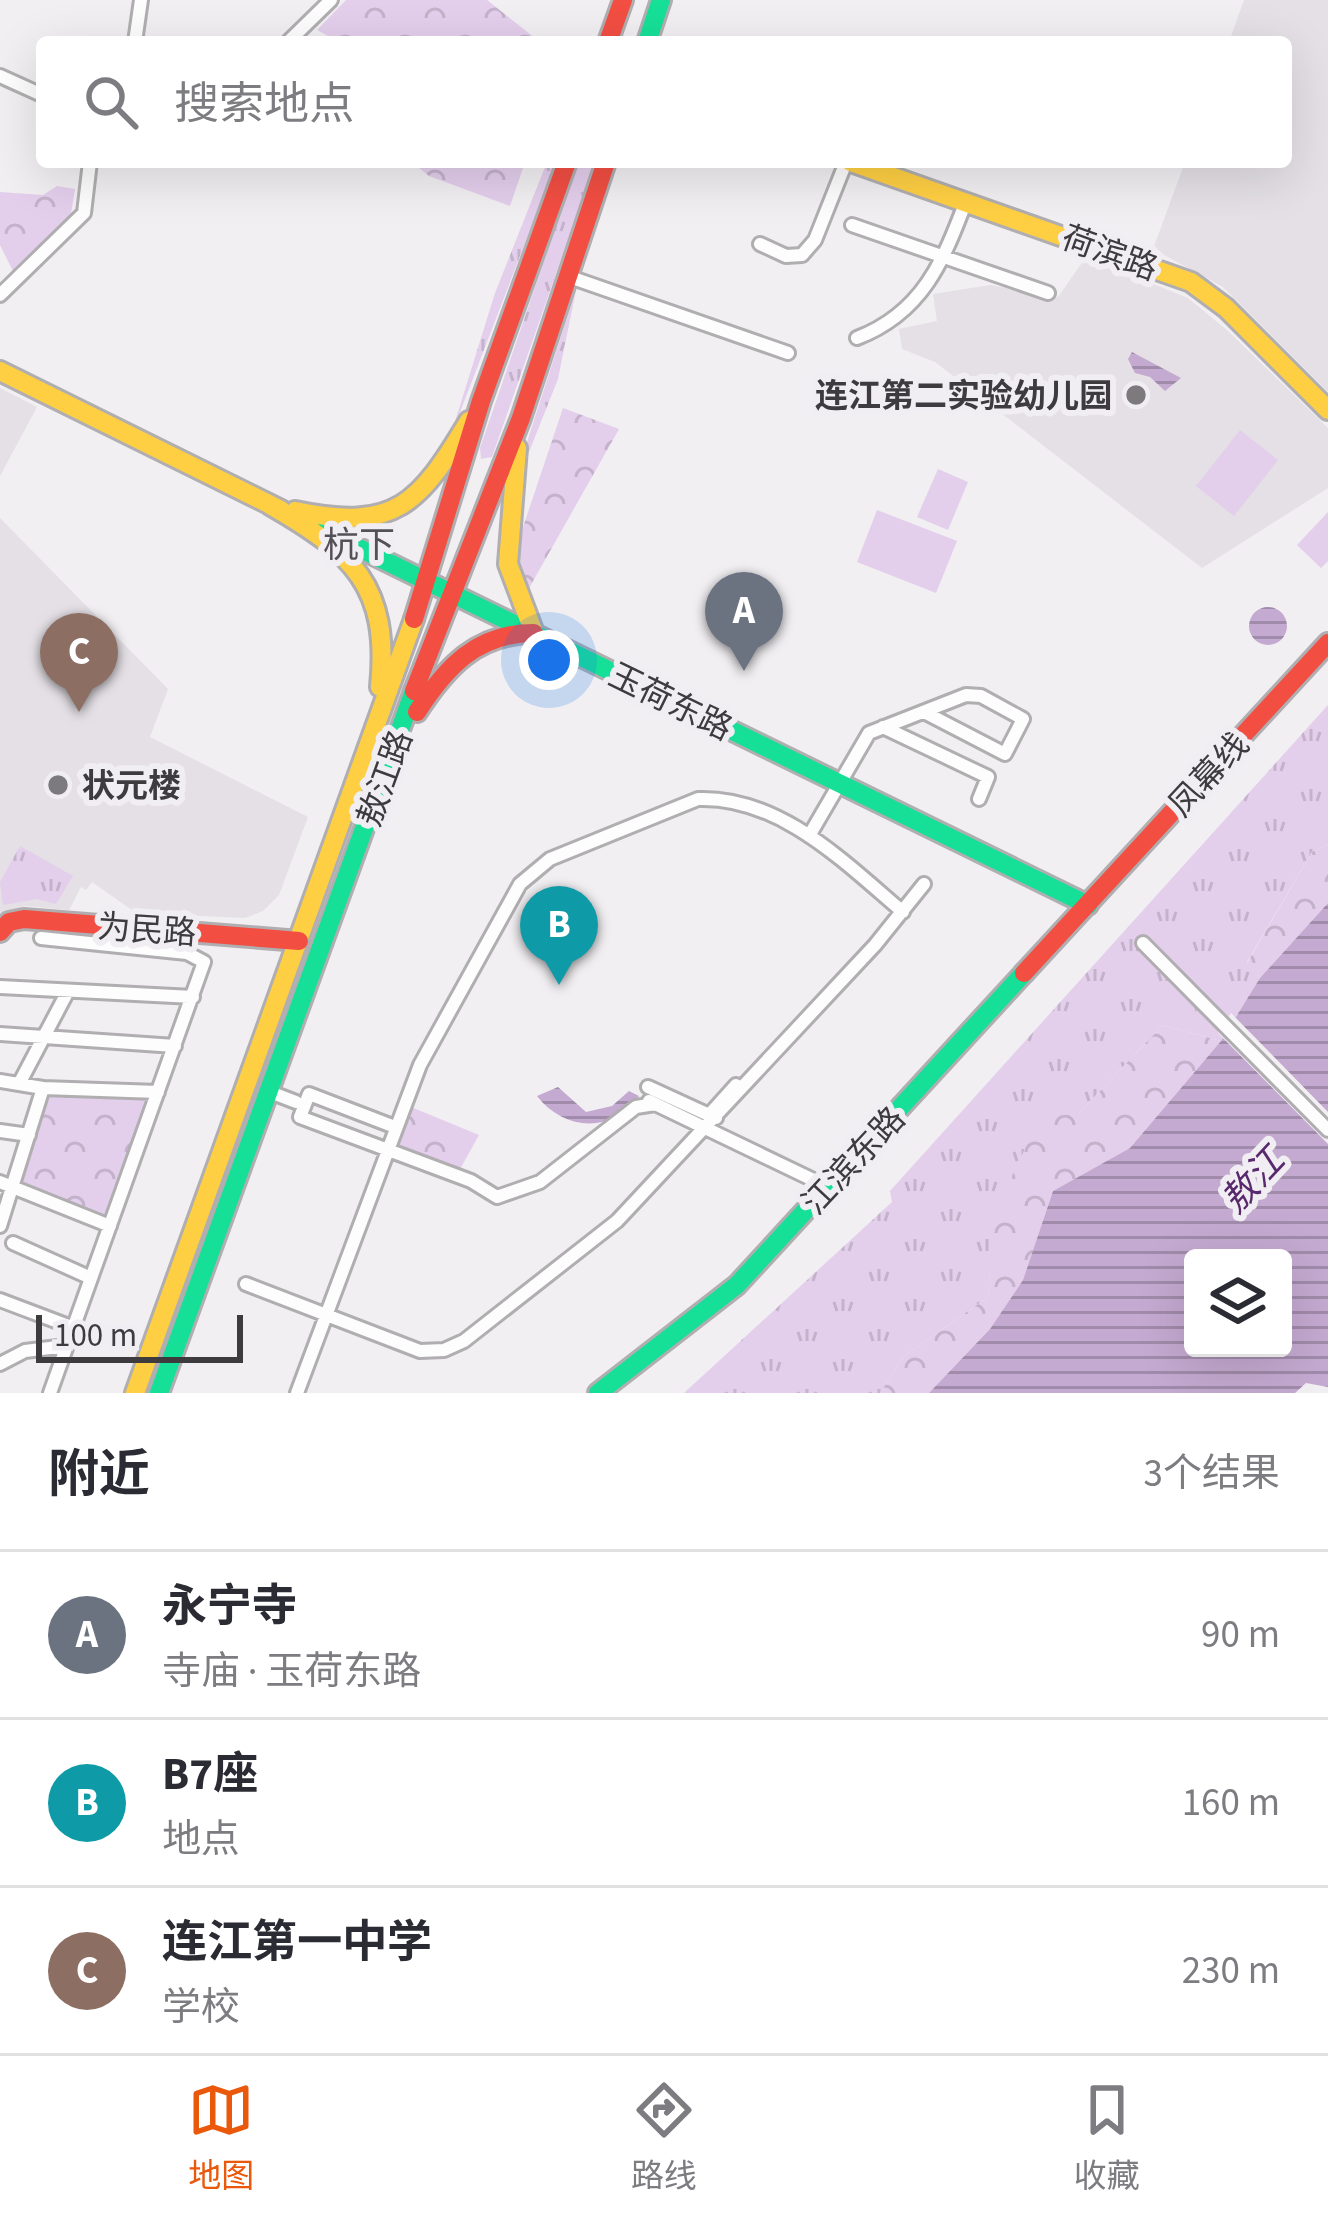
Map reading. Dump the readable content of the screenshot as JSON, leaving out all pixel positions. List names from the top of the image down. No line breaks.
{"streets":{"main road":["荷滨路","玉荷东路","凤幕线","敖江路","为民路","江滨东路"]},"crossings":[["玉荷东路","凤幕线"],["玉荷东路","敖江路"],["玉荷东路","江滨东路"],["凤幕线","江滨东路"],["敖江路","为民路"]],"districts":["杭下"],"water":["敖江"],"places":["连江第二实验幼儿园","状元楼"],"scale_bar":"100 m","page":{"search":"搜索地点","pins":["A","C","B"],"scale":"100 m","heading":["附近","3个结果"],"list":[{"mark":"A","name":"永宁寺","note":"寺庙 · 玉荷东路","value":"90 m"},{"mark":"B","name":"B7座","note":"地点","value":"160 m"},{"mark":"C","name":"连江第一中学","note":"学校","value":"230 m"}],"nav":["地图","路线","收藏"]}}
